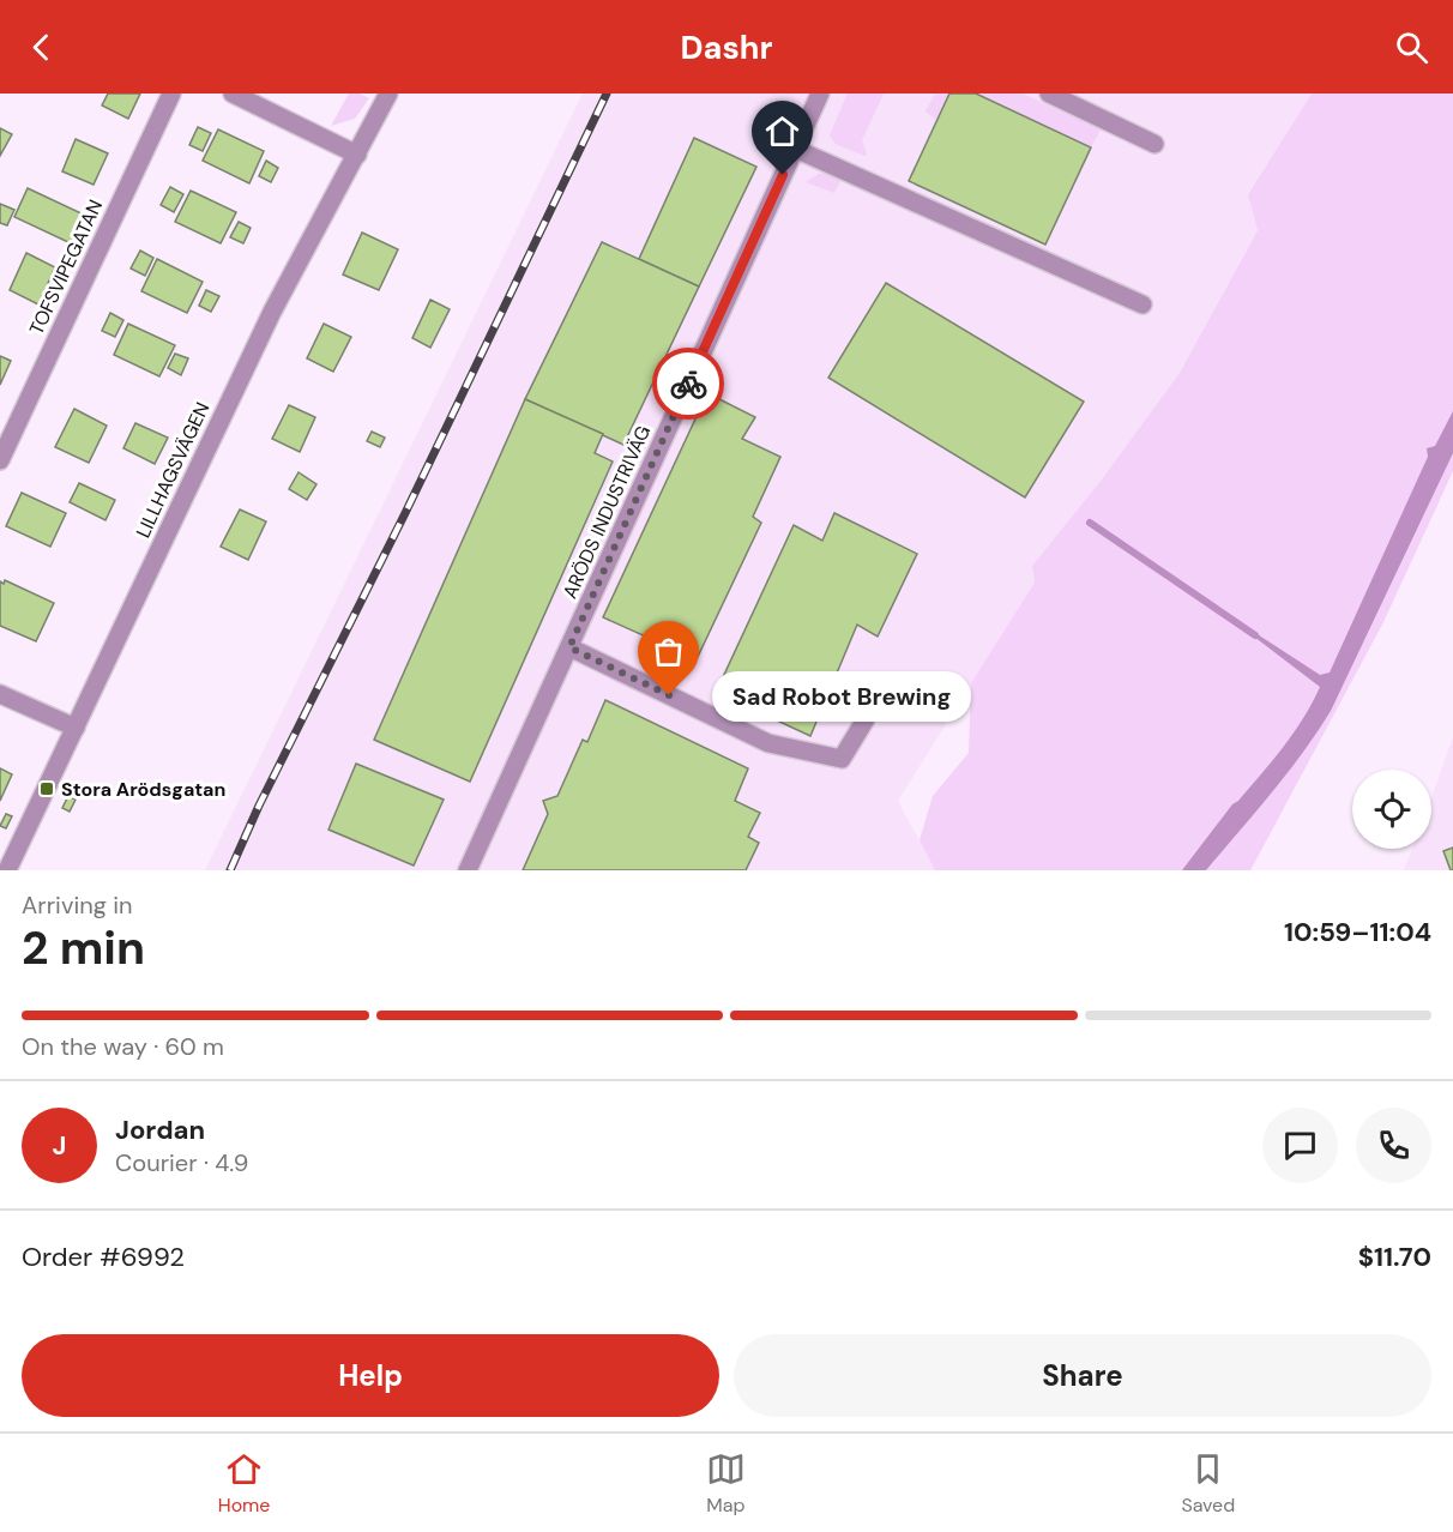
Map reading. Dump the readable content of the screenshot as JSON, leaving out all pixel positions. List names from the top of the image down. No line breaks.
{"streets":{"street":["TOFSVIPEGATAN","LILLHAGSVÄGEN","ARÖDS INDUSTRIVÄG"]},"places":{"other":["Sad Robot Brewing"],"transit":["Stora Arödsgatan"]},"page":{"header":"Dashr","bubble":"Sad Robot Brewing","heading":["2 min","Arriving in","10:59–11:04"],"panel":["Jordan","Courier · 4.9","Order #6992","$11.70"],"bar":"On the way · 60 m","round":"J","buttons":["Help","Share"],"tabs":["Home","Map","Saved"]}}
